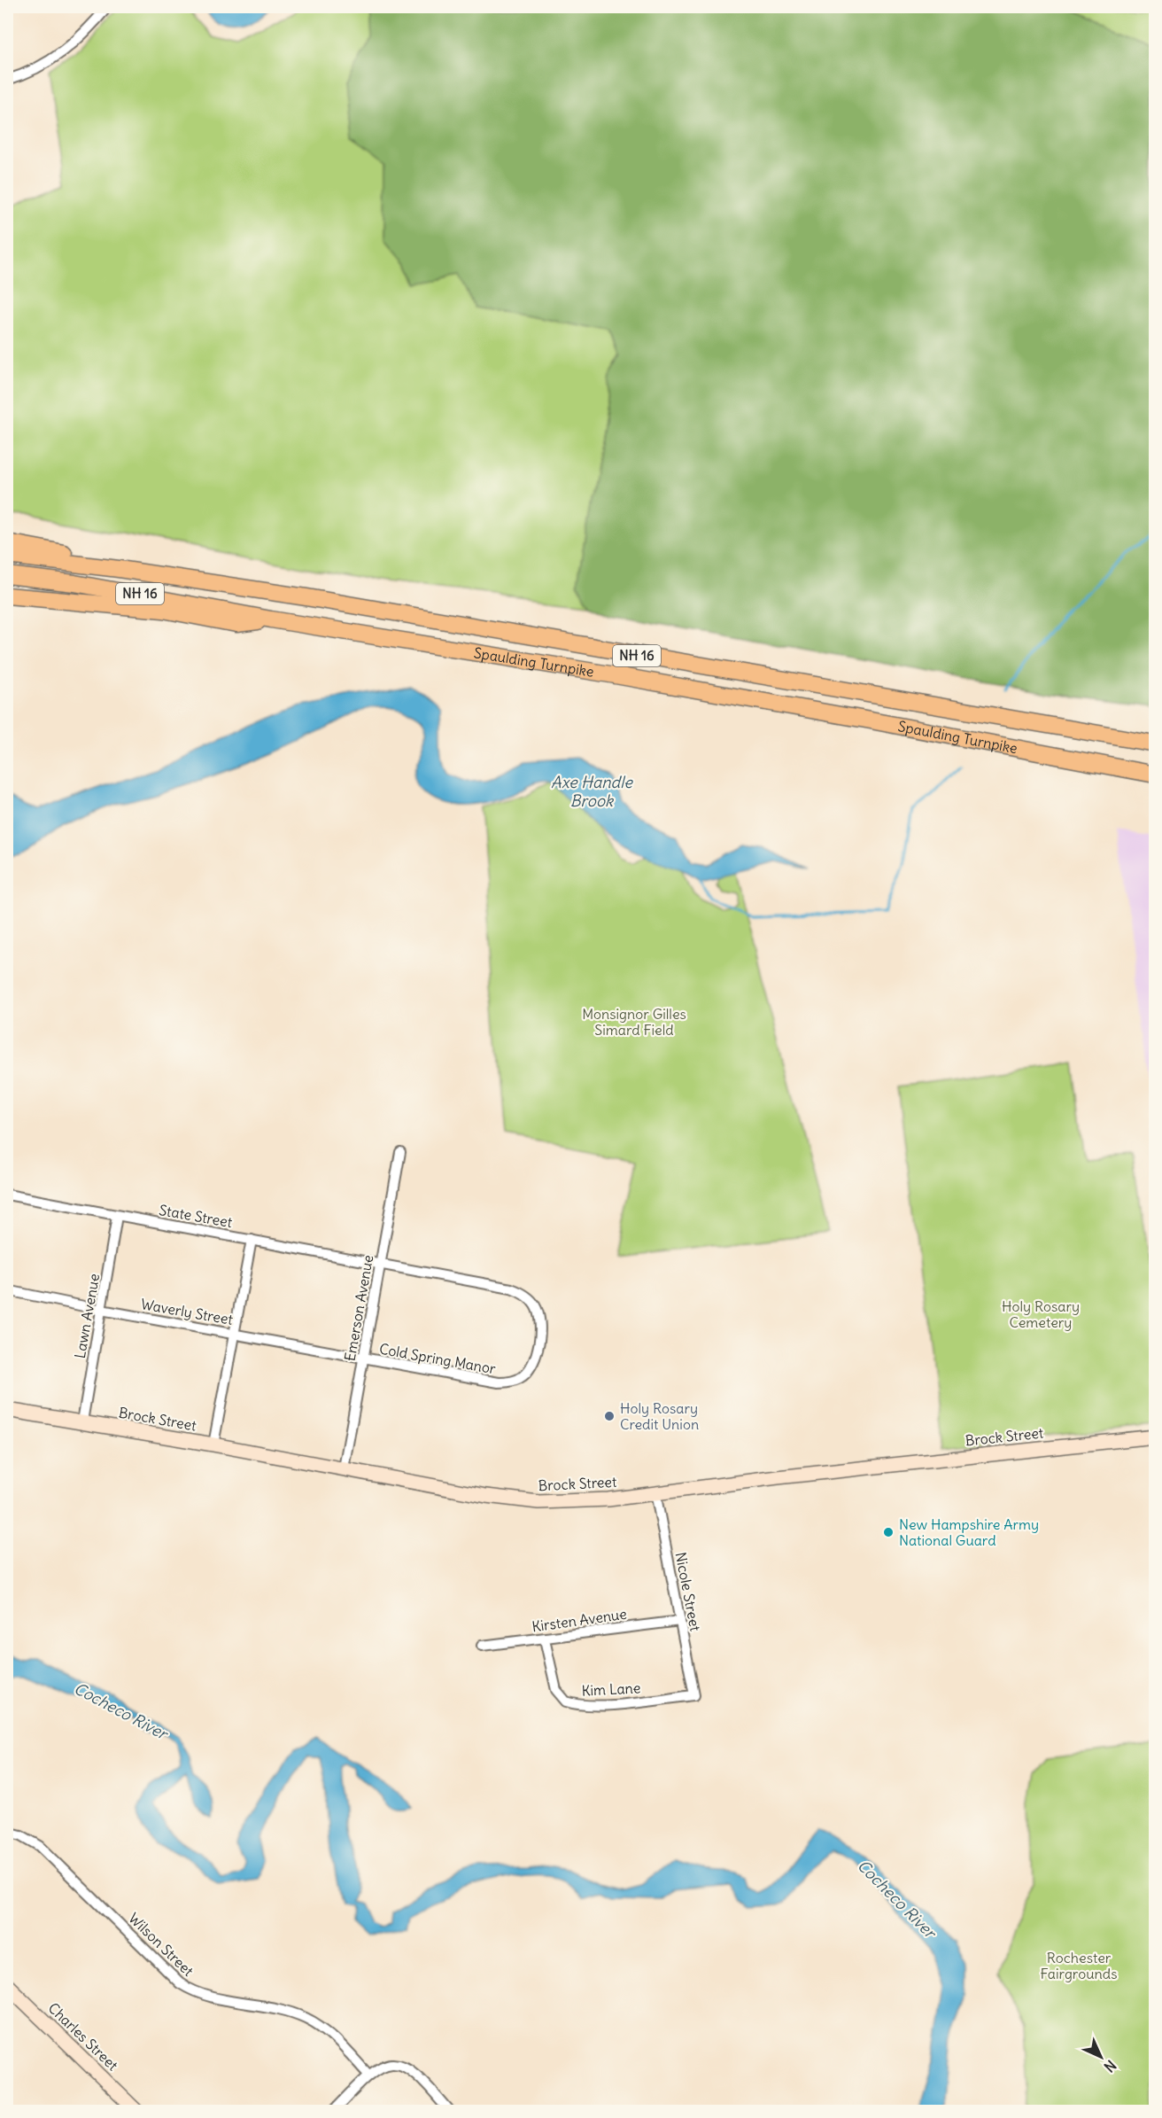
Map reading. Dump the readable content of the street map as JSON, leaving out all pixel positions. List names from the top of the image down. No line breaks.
{"streets":{"highway":["NH 16","Spaulding Turnpike"],"street":["State Street","Emerson Avenue","Waverly Street","Lawn Avenue","Cold Spring Manor","Brock Street","Nicole Street","Kirsten Avenue","Kim Lane","Wilson Street","Charles Street"]},"crossings":[["State Street","Emerson Avenue"],["State Street","Lawn Avenue"],["State Street","Cold Spring Manor"],["Emerson Avenue","Waverly Street"],["Emerson Avenue","Cold Spring Manor"],["Emerson Avenue","Brock Street"],["Waverly Street","Lawn Avenue"],["Waverly Street","Cold Spring Manor"],["Lawn Avenue","Brock Street"],["Brock Street","Nicole Street"],["Nicole Street","Kirsten Avenue"],["Nicole Street","Kim Lane"],["Kirsten Avenue","Kim Lane"]],"water":["Axe Handle Brook","Cocheco River"],"parks":["Monsignor Gilles Simard Field","Holy Rosary Cemetery","Rochester Fairgrounds"],"places":["Holy Rosary Credit Union","New Hampshire Army National Guard"],"north":"bottom right"}
